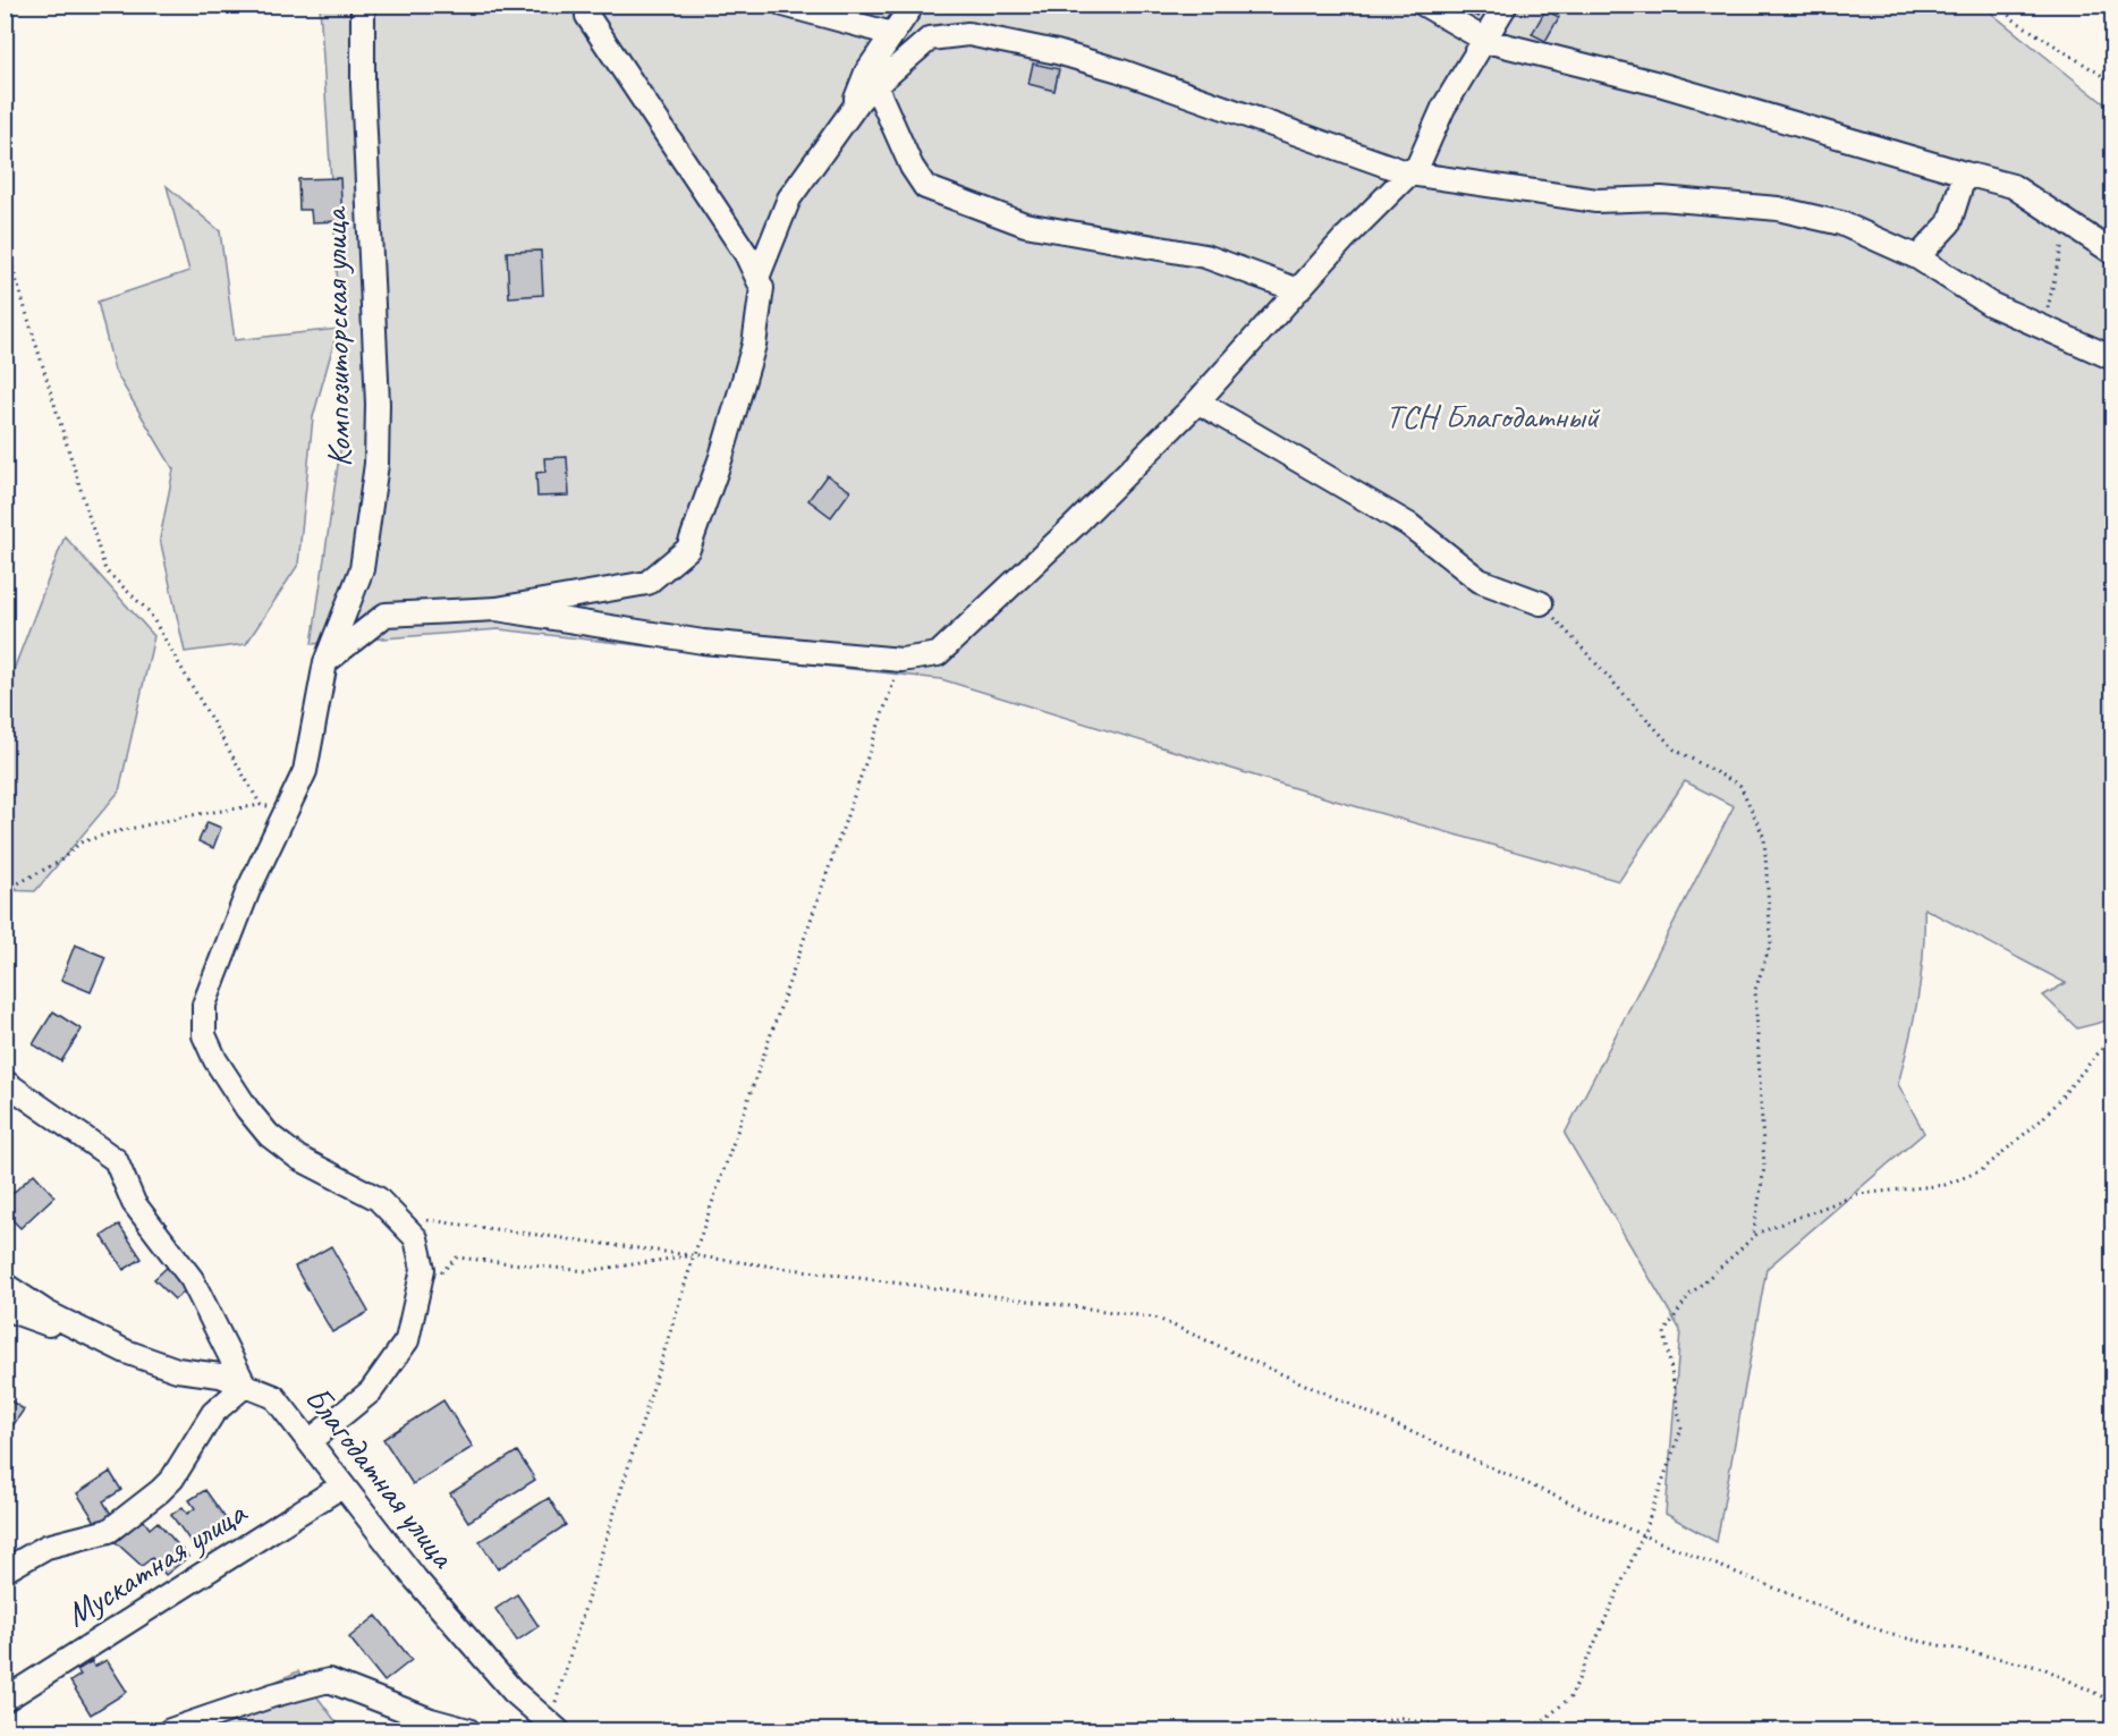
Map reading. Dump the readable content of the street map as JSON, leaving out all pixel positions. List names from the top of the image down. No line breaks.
{"streets":{"street":["Композиторская улица","Благодатная улица","Мускатная улица"]},"crossings":[["Композиторская улица","Благодатная улица"],["Благодатная улица","Мускатная улица"]],"parks":["ТСН Благодатный"]}
